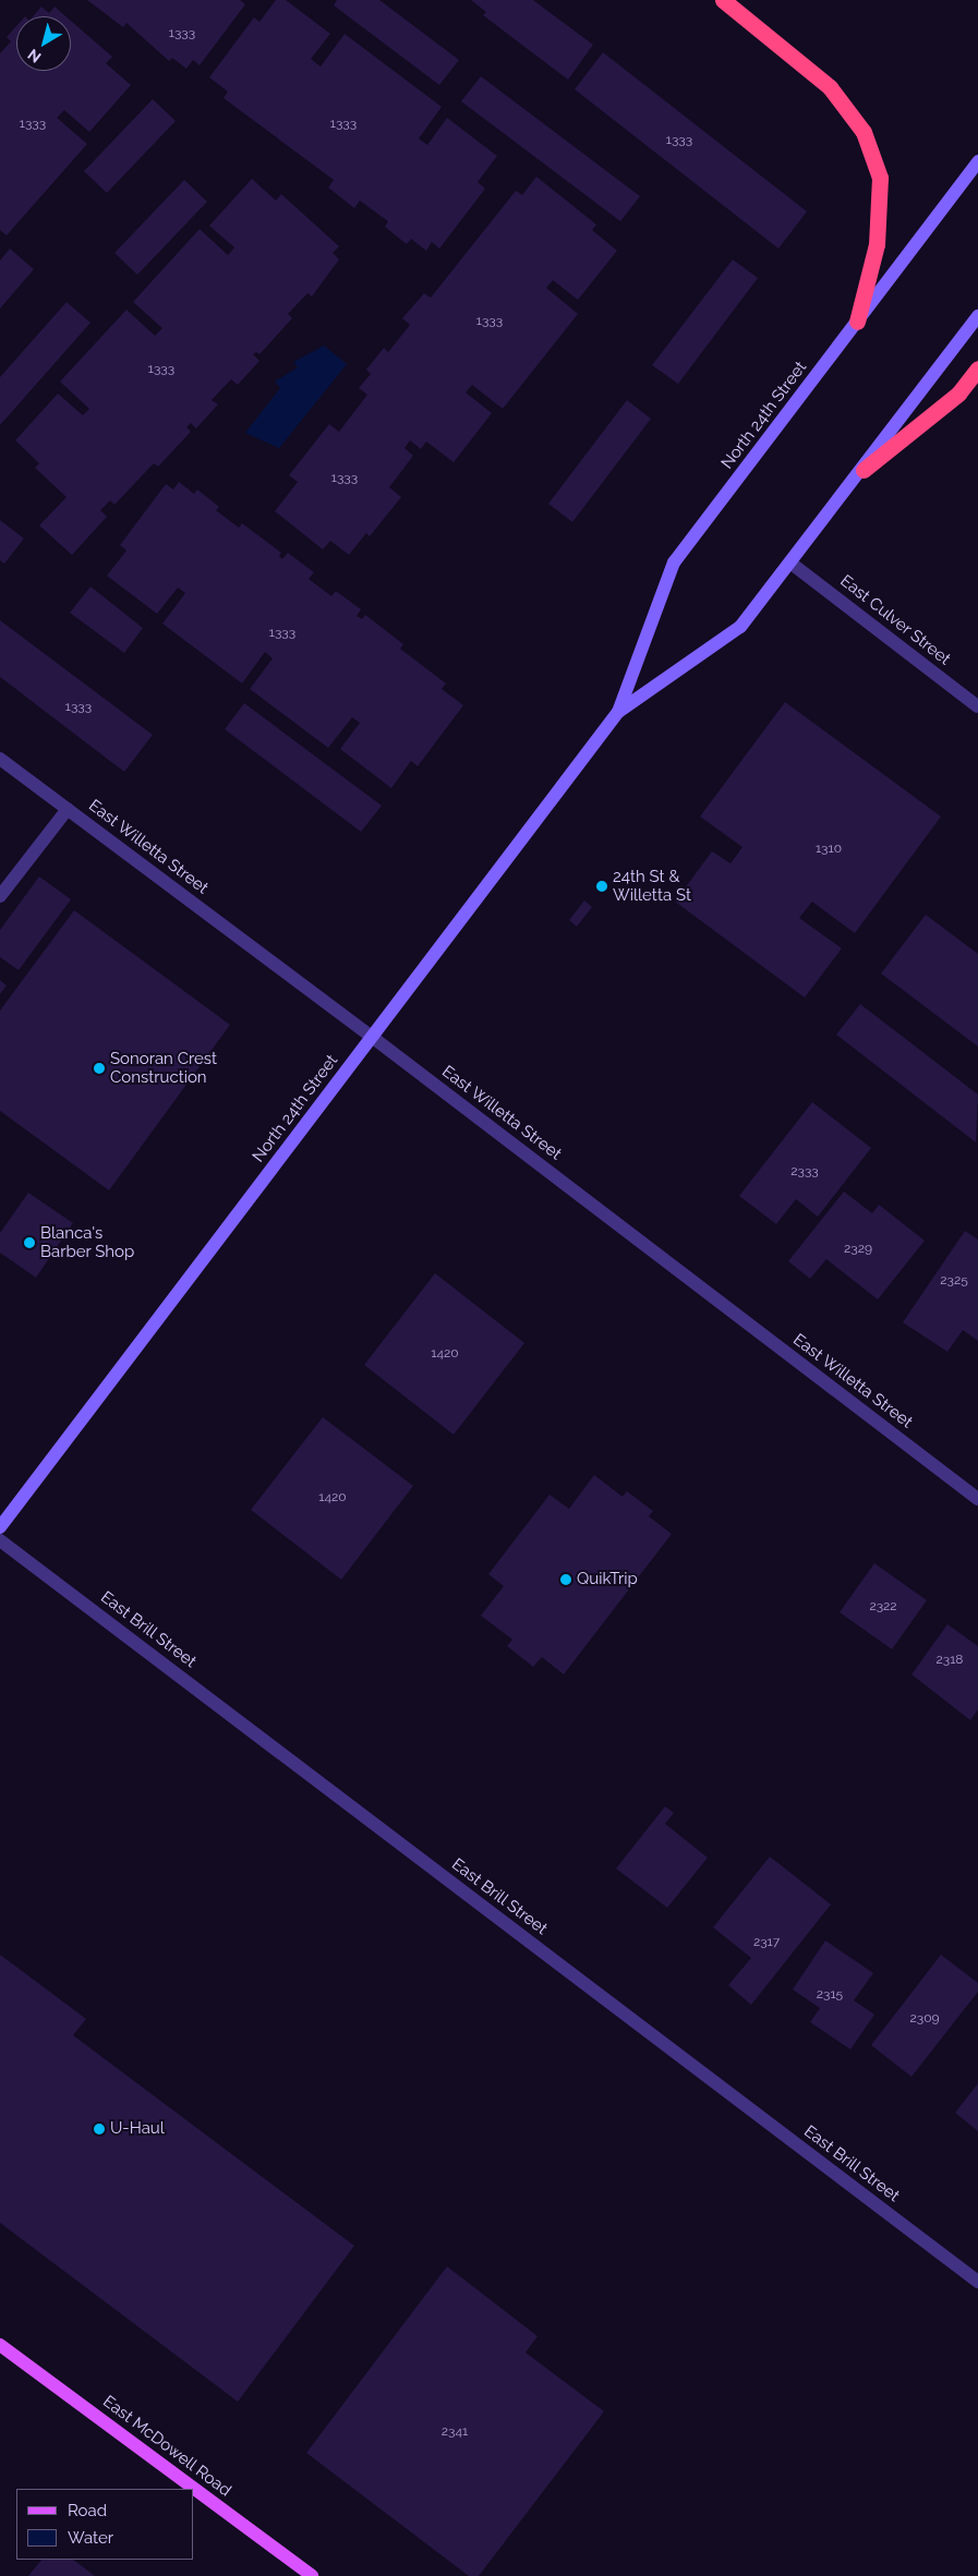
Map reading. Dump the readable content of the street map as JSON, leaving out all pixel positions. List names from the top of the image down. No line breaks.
{"streets":{"main road":["North 24th Street","East McDowell Road"],"street":["East Culver Street","East Willetta Street","East Brill Street"]},"crossings":[["North 24th Street","East Culver Street"],["North 24th Street","East Willetta Street"]],"places":["24th St & Willetta St","Sonoran Crest Construction","Blanca's Barber Shop","QuikTrip","U-Haul"],"house_numbers":["1333","1333","1333","1333","1333","1333","1333","1333","1333","1310","2333","2329","2325","1420","1420","2322","2318","2317","2315","2309","2341"],"legend":["Road","Water"],"north":"bottom left"}
